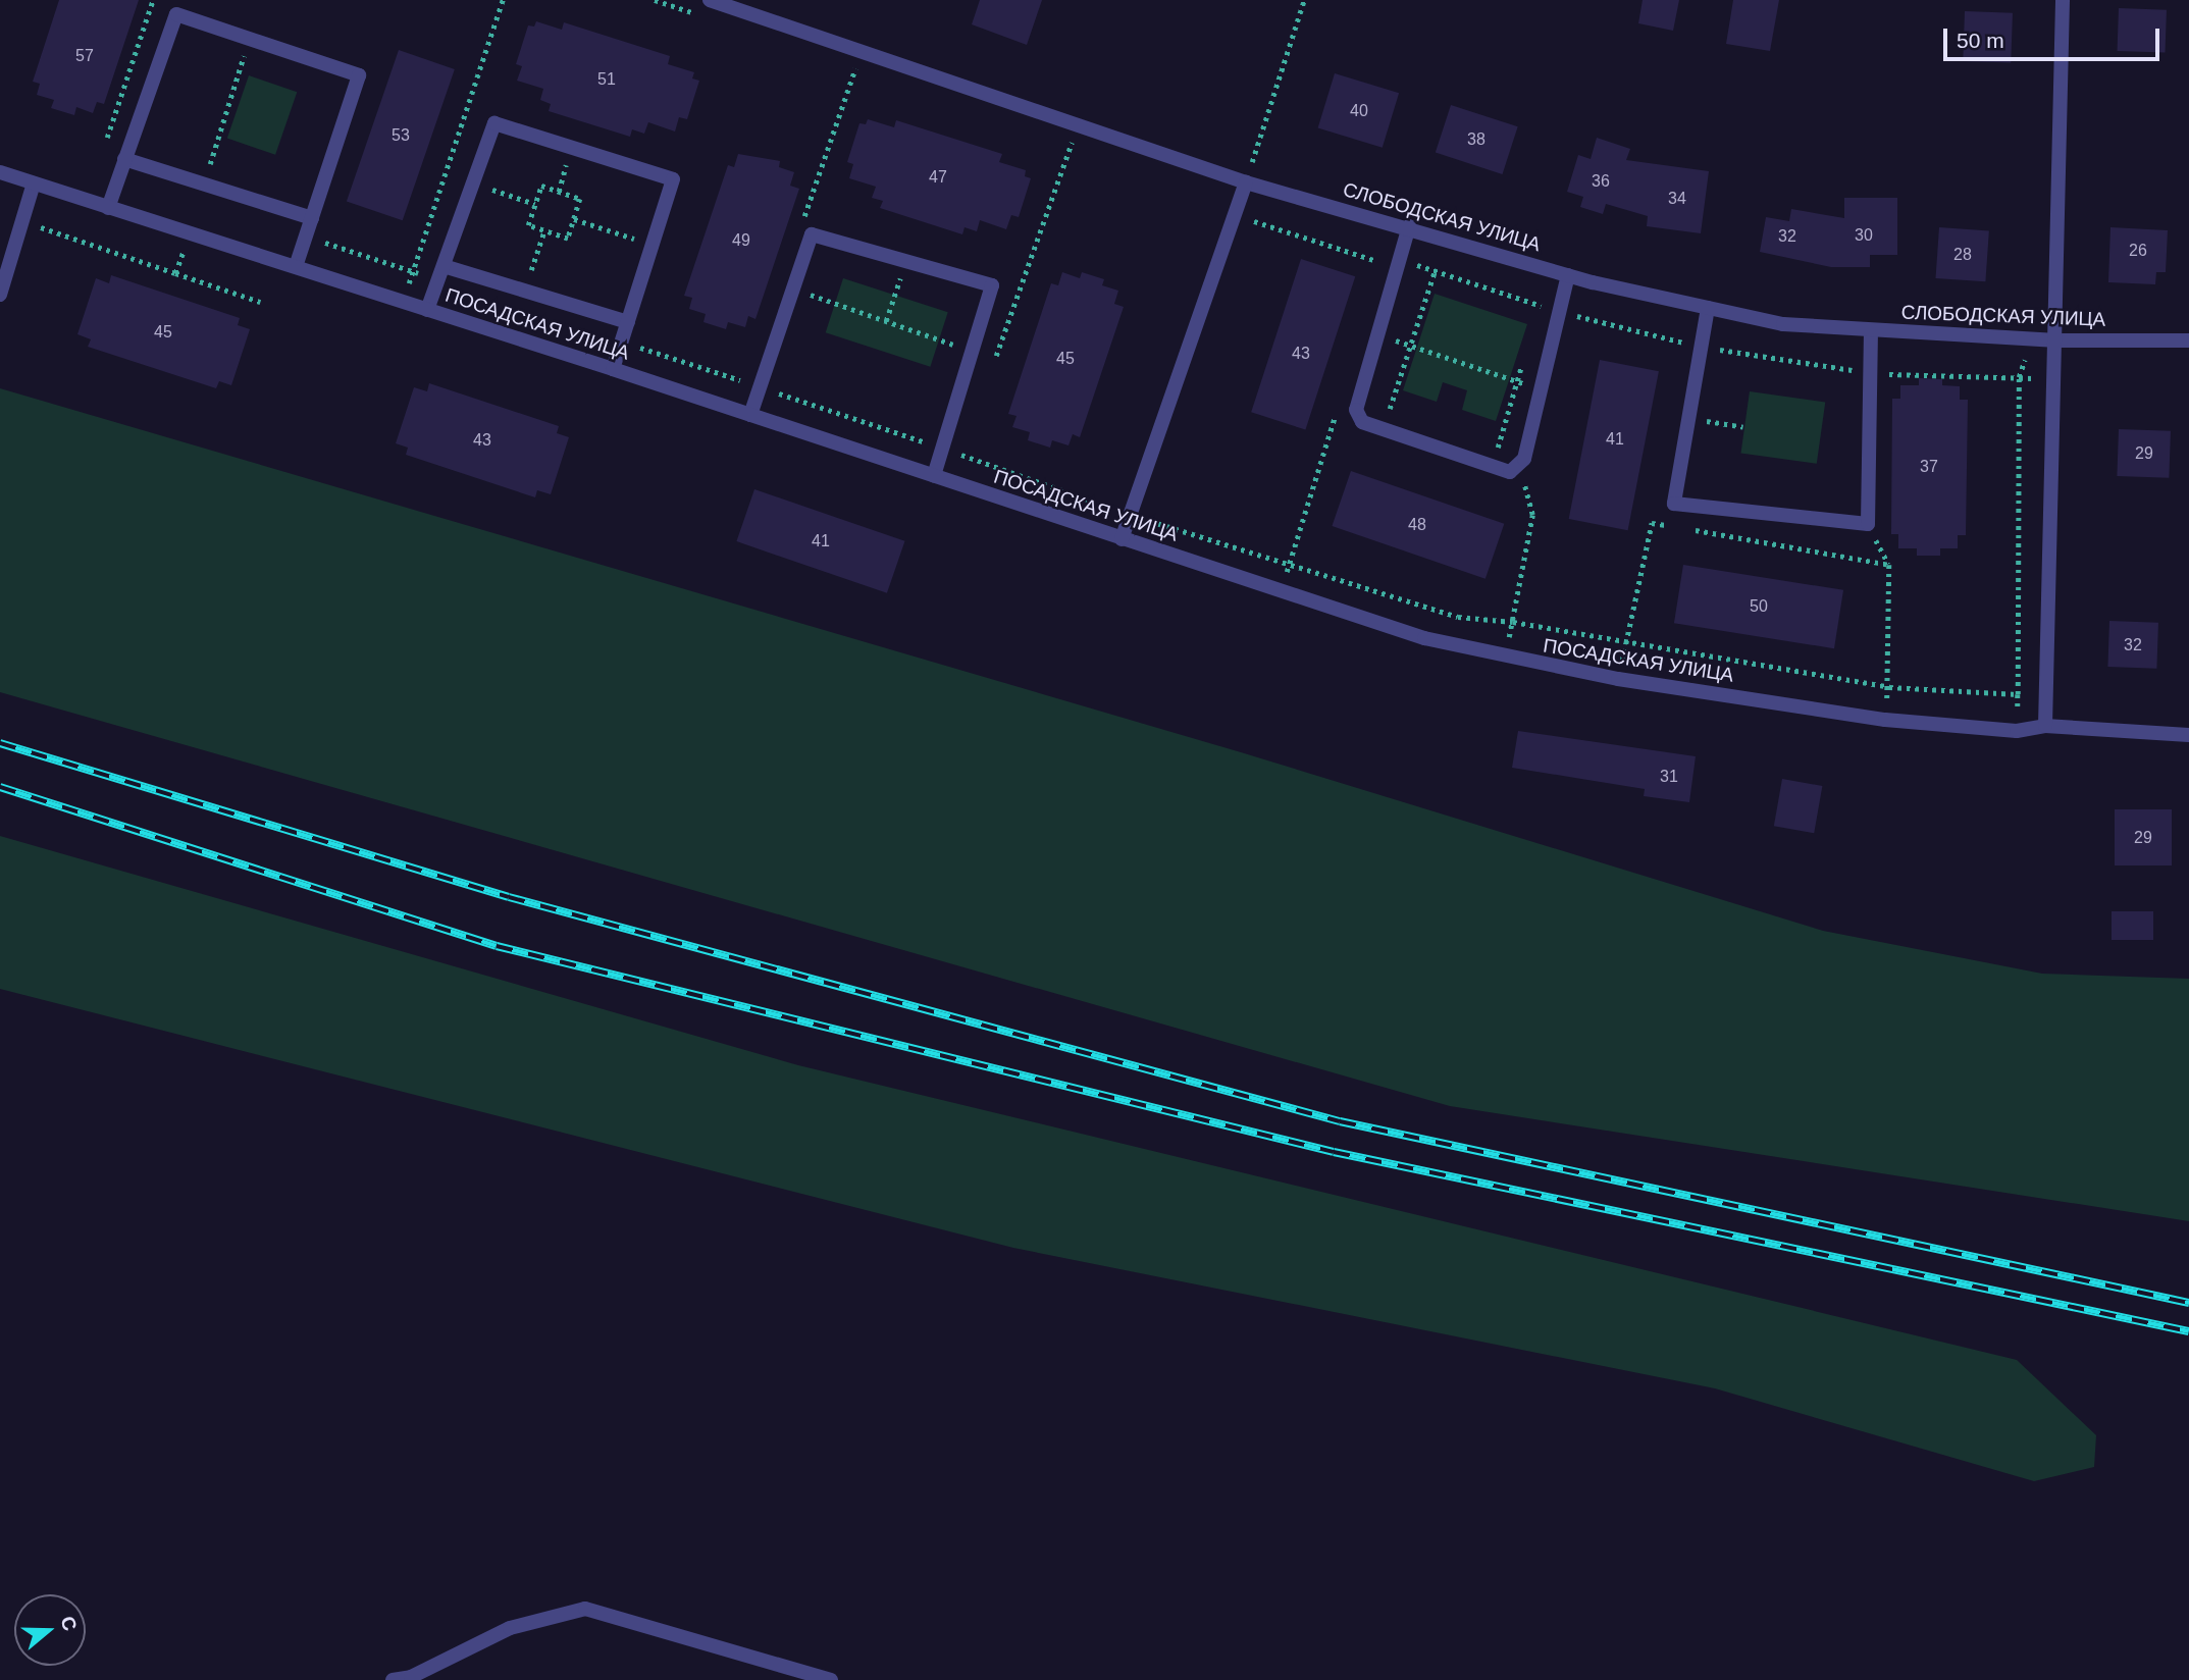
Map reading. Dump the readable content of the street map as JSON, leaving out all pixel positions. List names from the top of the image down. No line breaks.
{"streets":{"street":["СЛОБОДСКАЯ УЛИЦА","ПОСАДСКАЯ УЛИЦА"]},"house_numbers":["57","51","40","53","38","47","36","34","30","32","49","26","28","45","43","45","41","43","29","37","48","41","50","32","31","29"],"scale_bar":"50 m","north":"right"}
